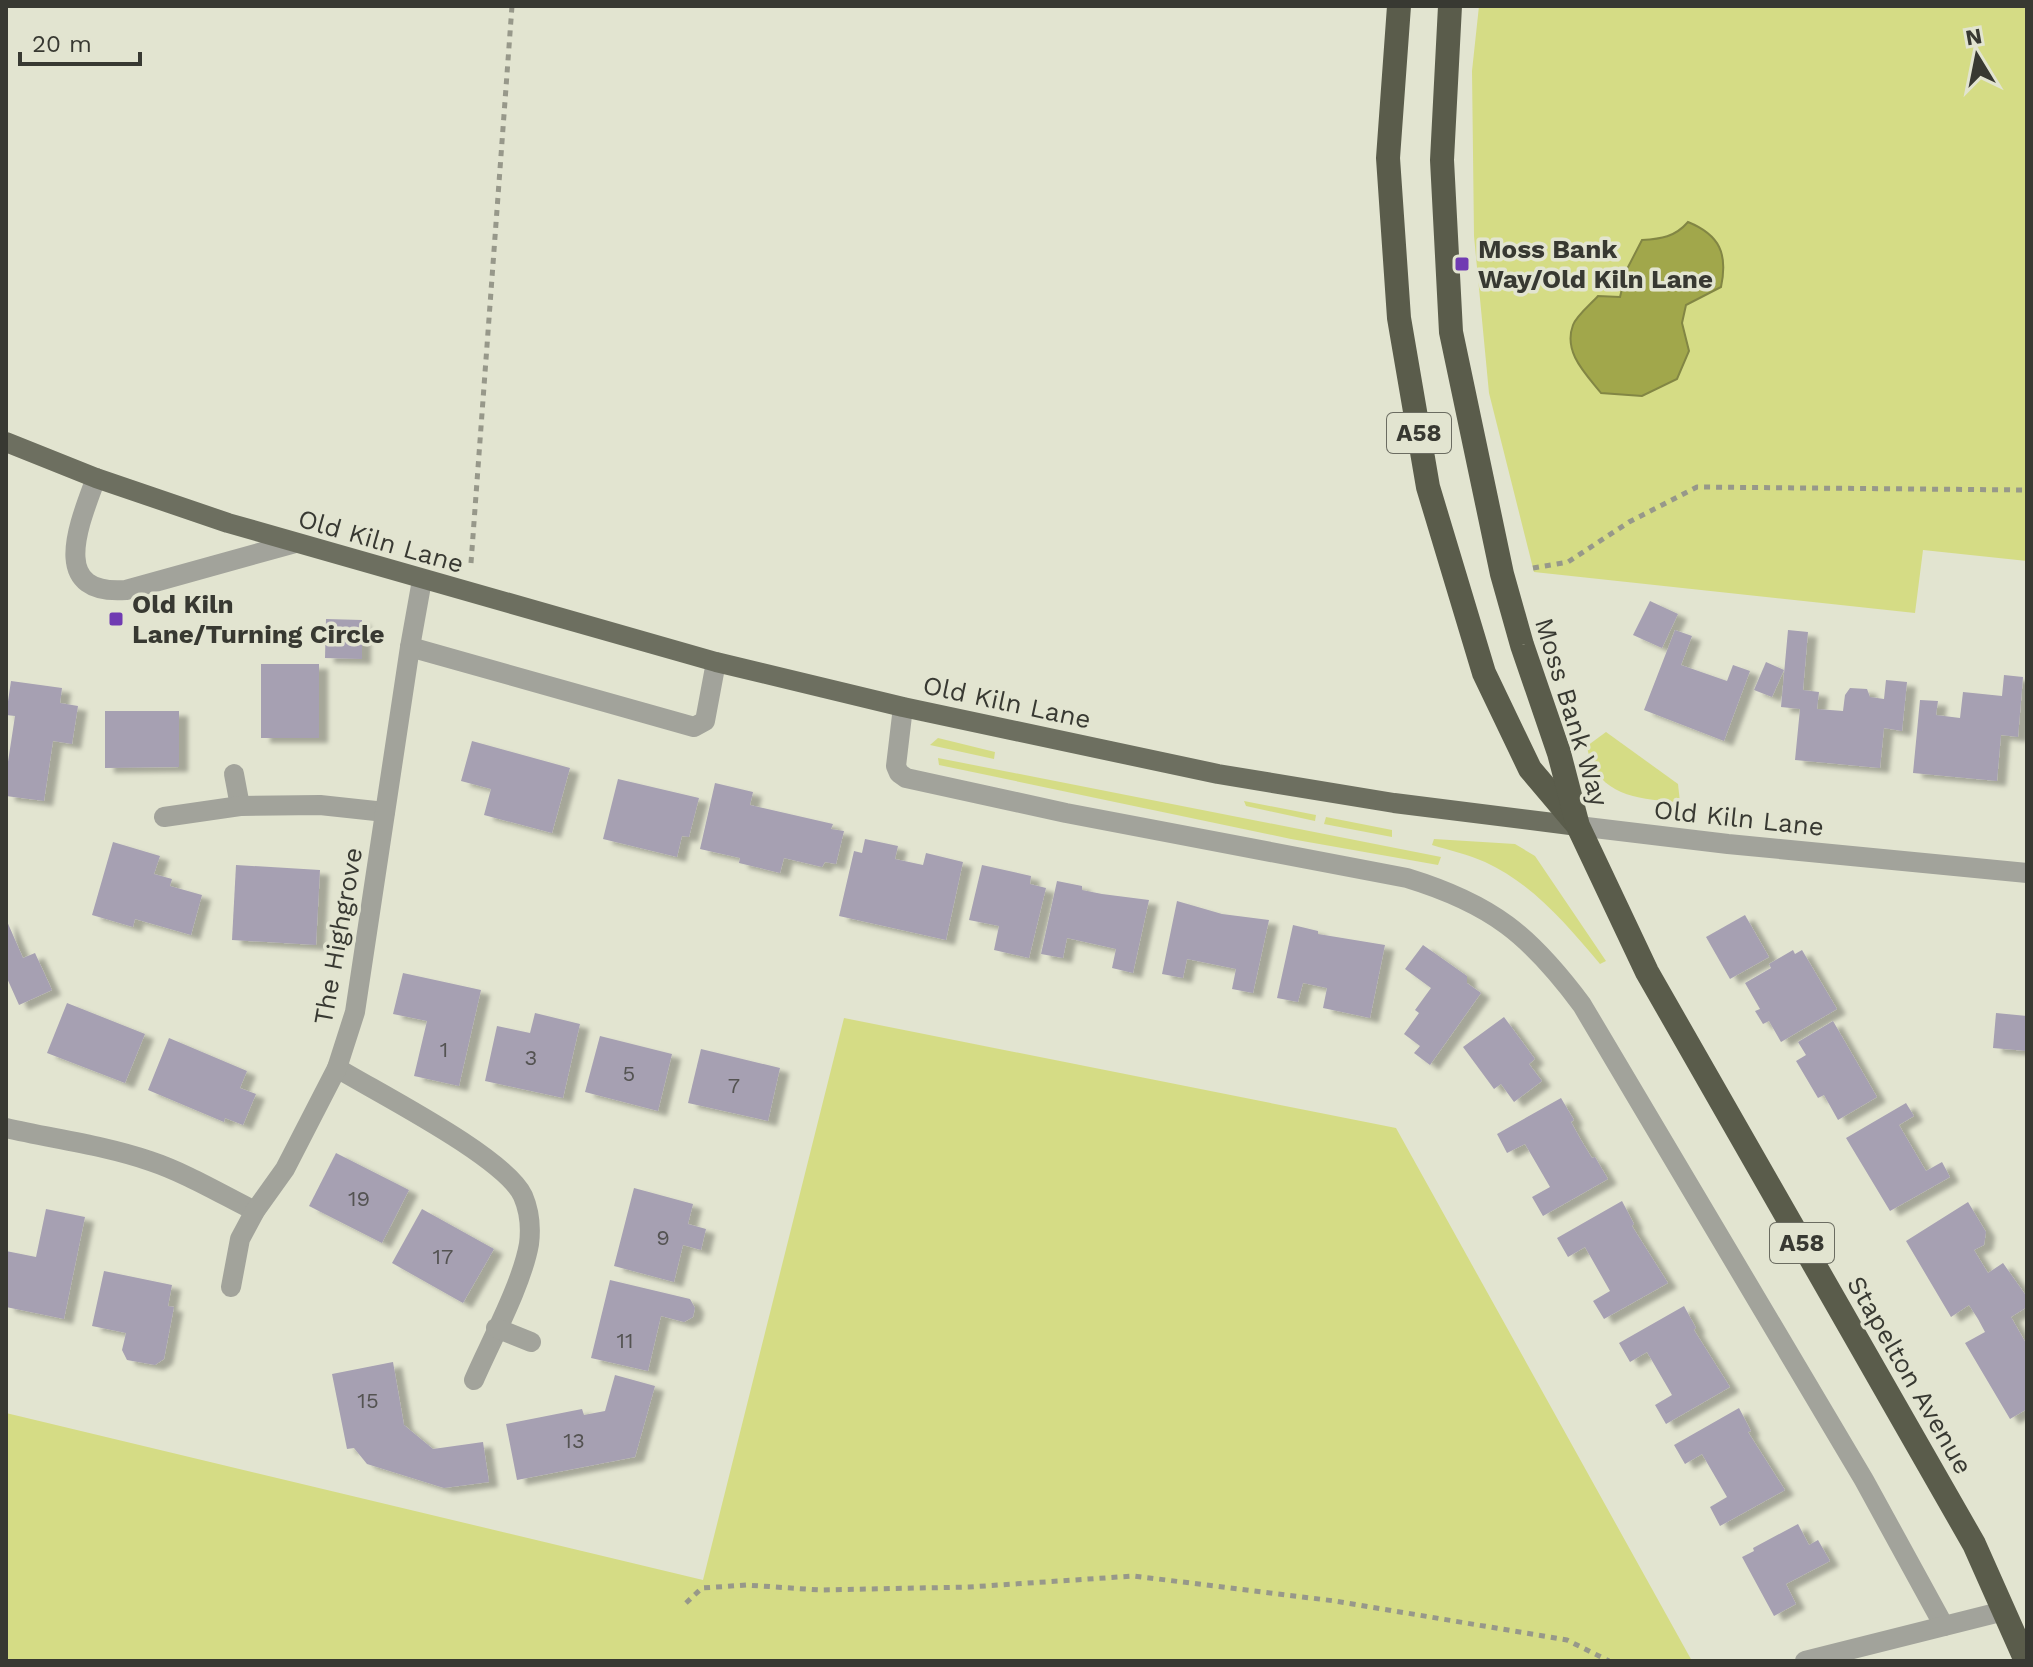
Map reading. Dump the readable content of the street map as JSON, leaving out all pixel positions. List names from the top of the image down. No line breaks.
{"streets":{"highway":["A58","Moss Bank Way","Stapelton Avenue"],"main road":["Old Kiln Lane"],"street":["The Highgrove"]},"crossings":[["Old Kiln Lane","Moss Bank Way"],["Old Kiln Lane","The Highgrove"],["Old Kiln Lane","Stapelton Avenue"],["Moss Bank Way","Stapelton Avenue"]],"places":{"transit":["Moss Bank Way/Old Kiln Lane","Old Kiln Lane/Turning Circle"]},"house_numbers":["1","3","5","7","19","9","17","11","15","13"],"scale_bar":"20 m","north":"top"}
